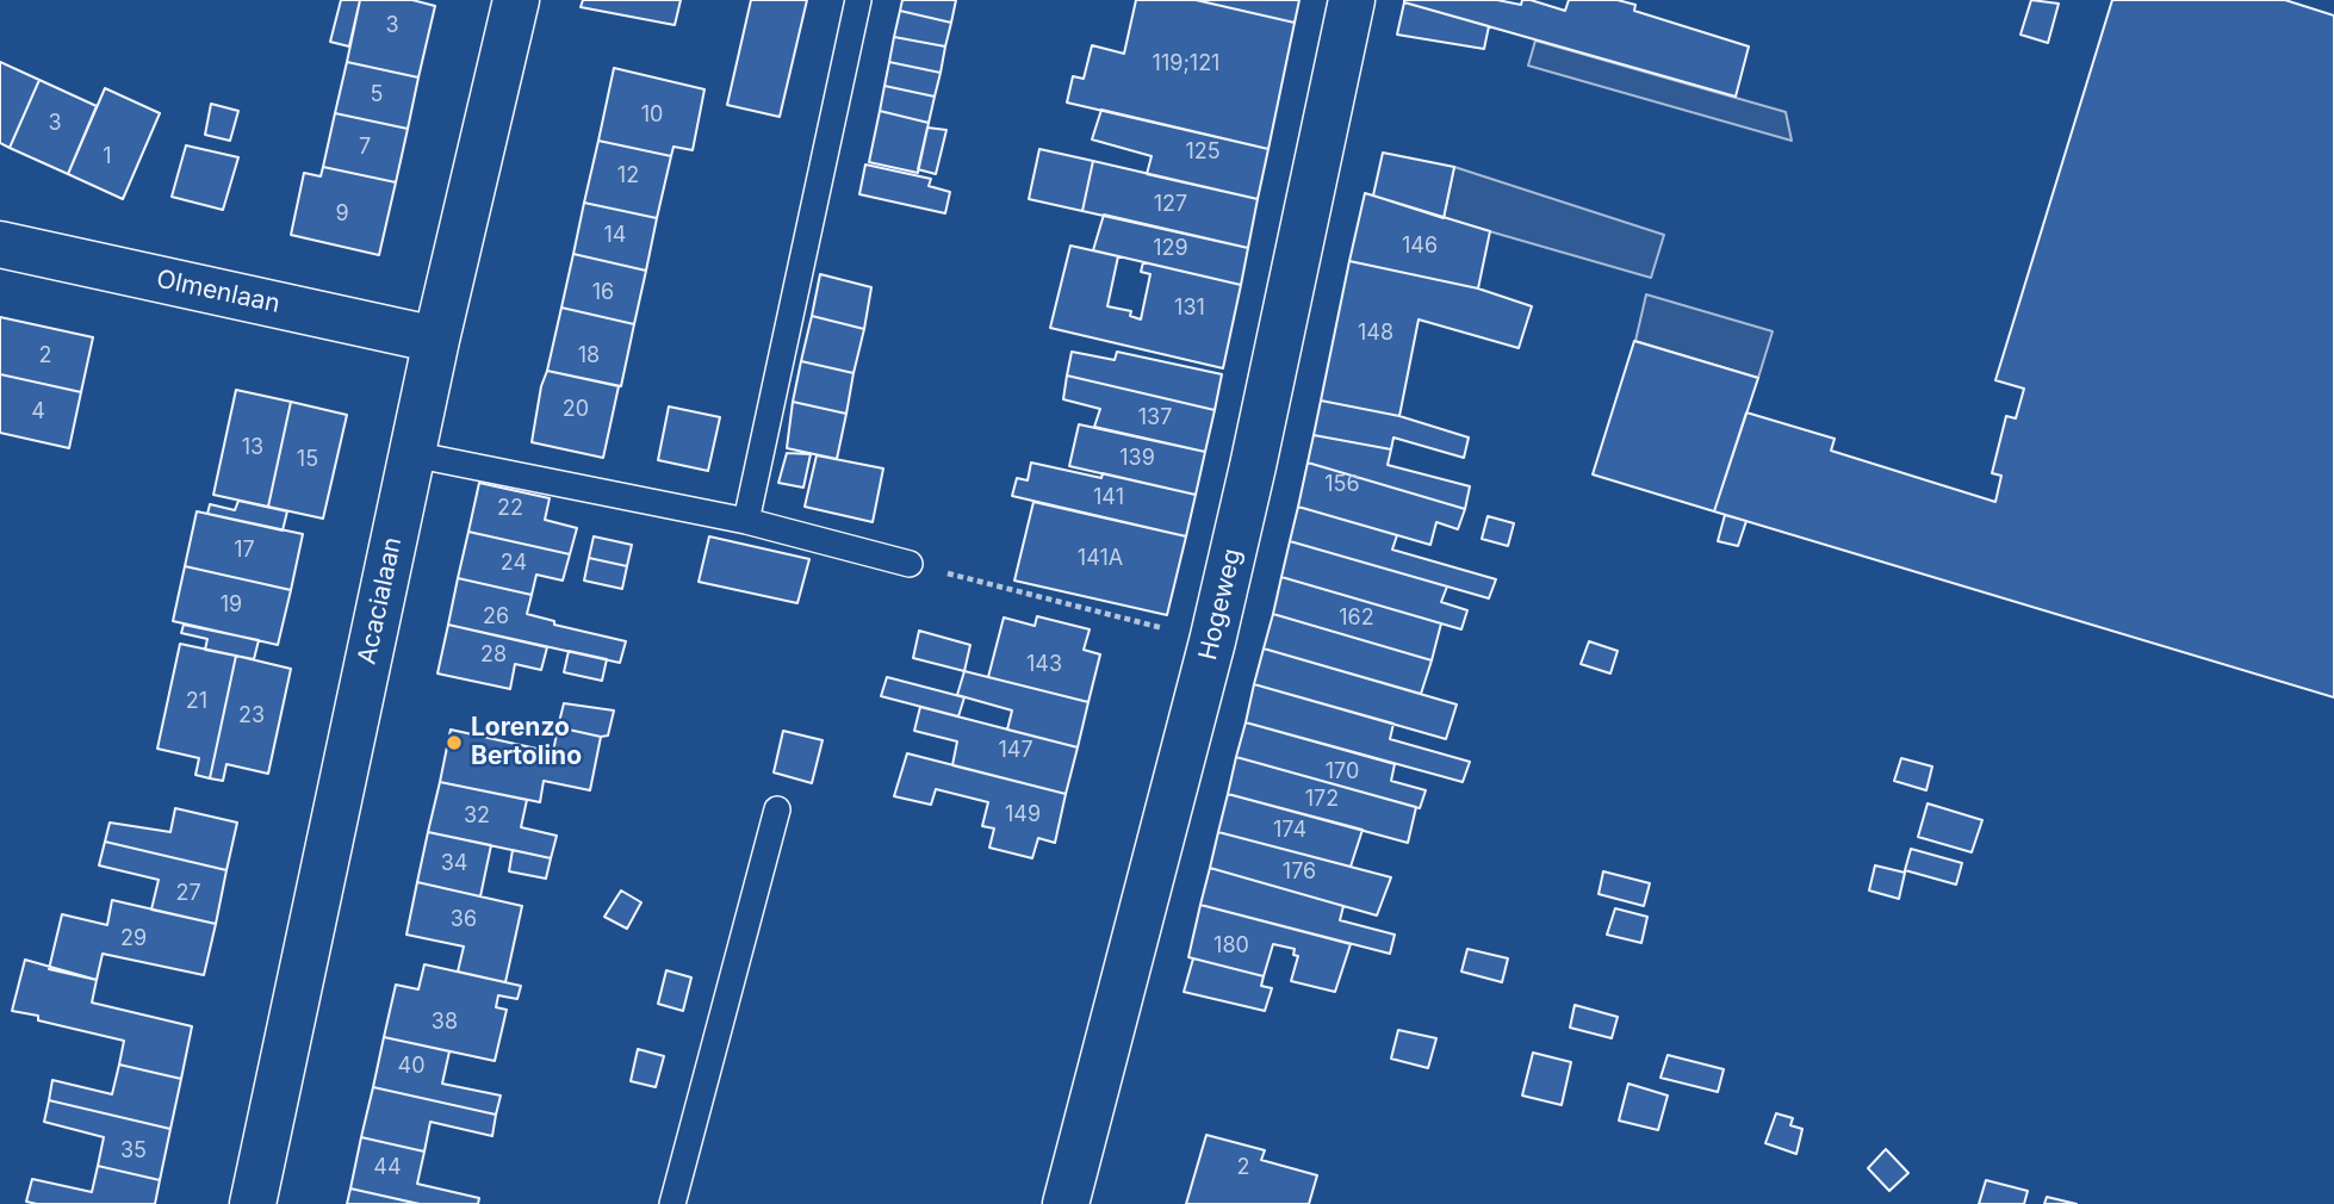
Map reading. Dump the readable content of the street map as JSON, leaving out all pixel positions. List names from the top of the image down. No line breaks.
{"streets":{"street":["Olmenlaan","Acacialaan","Hogeweg"]},"crossings":[["Olmenlaan","Acacialaan"]],"places":["Lorenzo Bertolino"],"house_numbers":["3","119;121","5","10","3","7","125","1","12","127","9","14","146","129","16","131","148","2","18","20","4","137","13","139","15","156","141","22","17","141A","24","19","26","162","28","143","21","23","147","170","172","149","32","174","34","176","27","36","29","180","38","40","35","44","2"]}
